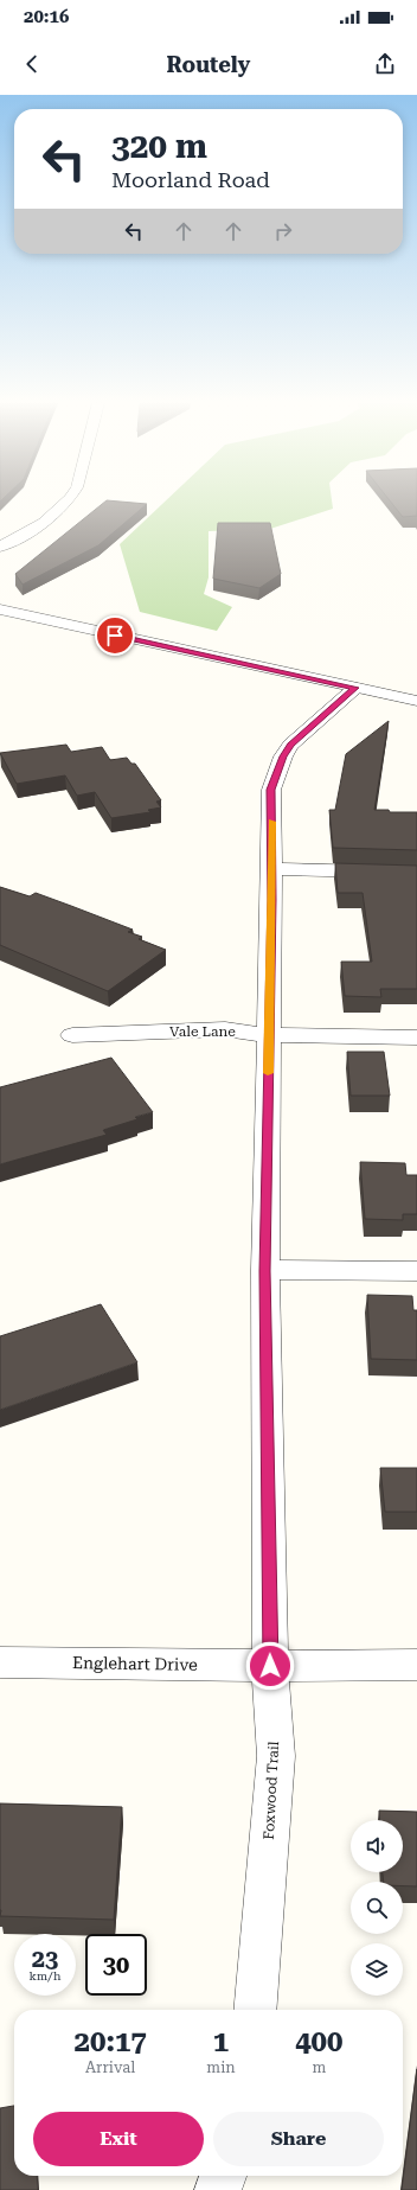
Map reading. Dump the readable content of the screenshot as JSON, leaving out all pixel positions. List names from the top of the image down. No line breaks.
{"streets":{"street":["Vale Lane","Englehart Drive","Foxwood Trail"]},"crossings":[["Vale Lane","Foxwood Trail"],["Englehart Drive","Foxwood Trail"]],"page":{"status":"20:16","header":"Routely","turn":["320 m","Moorland Road"],"speed":"23 km/h","limit":"30","eta":["20:17","Arrival","1","min","400","m"],"buttons":["Exit","Share"]}}
